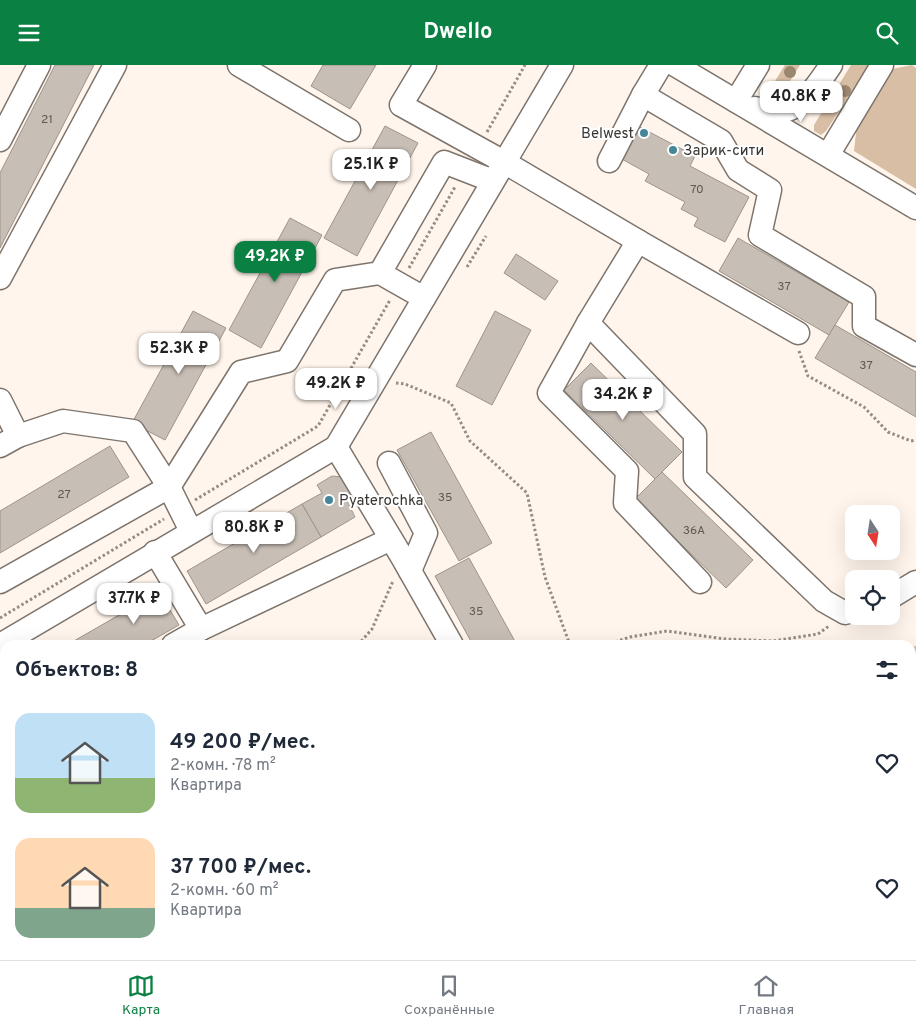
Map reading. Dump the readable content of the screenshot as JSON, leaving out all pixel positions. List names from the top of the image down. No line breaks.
{"places":["Belwest","Зарик-сити","Pyaterochka"],"house_numbers":["21","70","37","37","27","35","36А","35"],"north":"bottom","page":{"header":"Dwello","price":["40.8K ₽","25.1K ₽","49.2K ₽","52.3K ₽","49.2K ₽","34.2K ₽","80.8K ₽","37.7K ₽"],"heading":"Объектов: 8","list":[{"name":"49 200 ₽/мес.","note":"2-комн. · 78 m² · Квартира"},{"name":"37 700 ₽/мес.","note":"2-комн. · 60 m² · Квартира"}],"tabs":["Карта","Сохранённые","Главная"]}}
